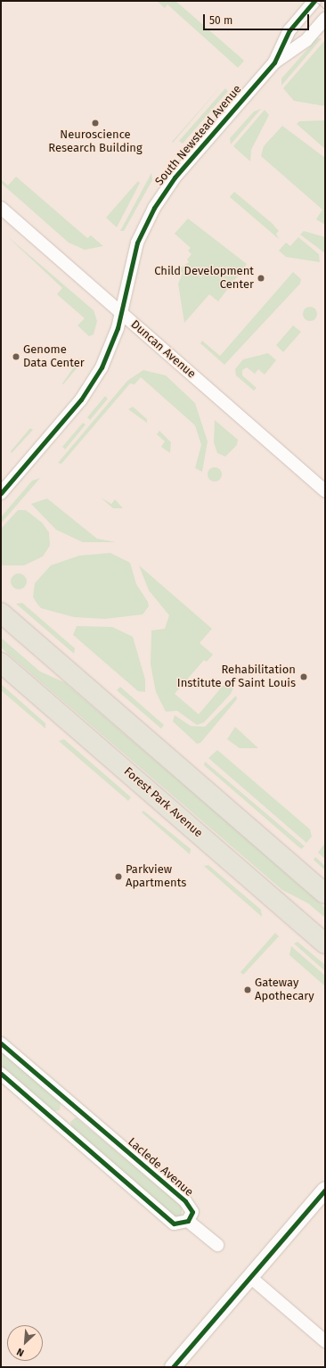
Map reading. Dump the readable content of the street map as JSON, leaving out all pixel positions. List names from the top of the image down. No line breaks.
{"streets":{"main road":["Forest Park Avenue"],"street":["South Newstead Avenue","Duncan Avenue","Laclede Avenue"]},"crossings":[["South Newstead Avenue","Duncan Avenue"]],"places":["Neuroscience Research Building","Child Development Center","Genome Data Center","Rehabilitation Institute of Saint Louis","Parkview Apartments","Gateway Apothecary"],"scale_bar":"50 m","north":"bottom left"}
